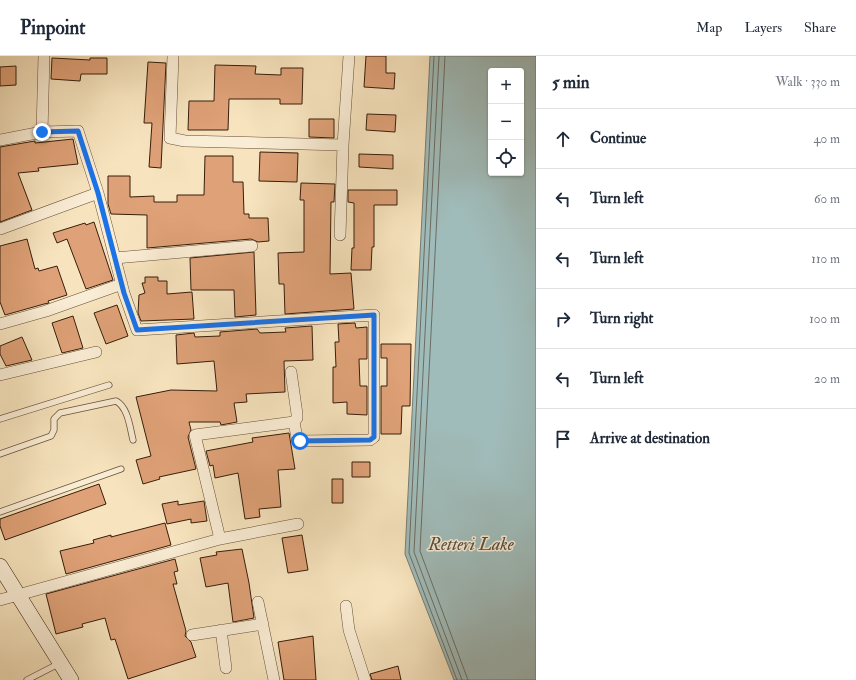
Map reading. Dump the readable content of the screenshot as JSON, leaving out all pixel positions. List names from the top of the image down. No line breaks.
{"water":["Retteri Lake"],"page":{"header":"Pinpoint","nav":["Map","Layers","Share"],"heading":["5 min","Walk · 330 m"],"map_buttons":["+","−"],"list":[["Continue","40 m"],["Turn left","60 m"],["Turn left","110 m"],["Turn right","100 m"],["Turn left","20 m"],"Arrive at destination"]}}
